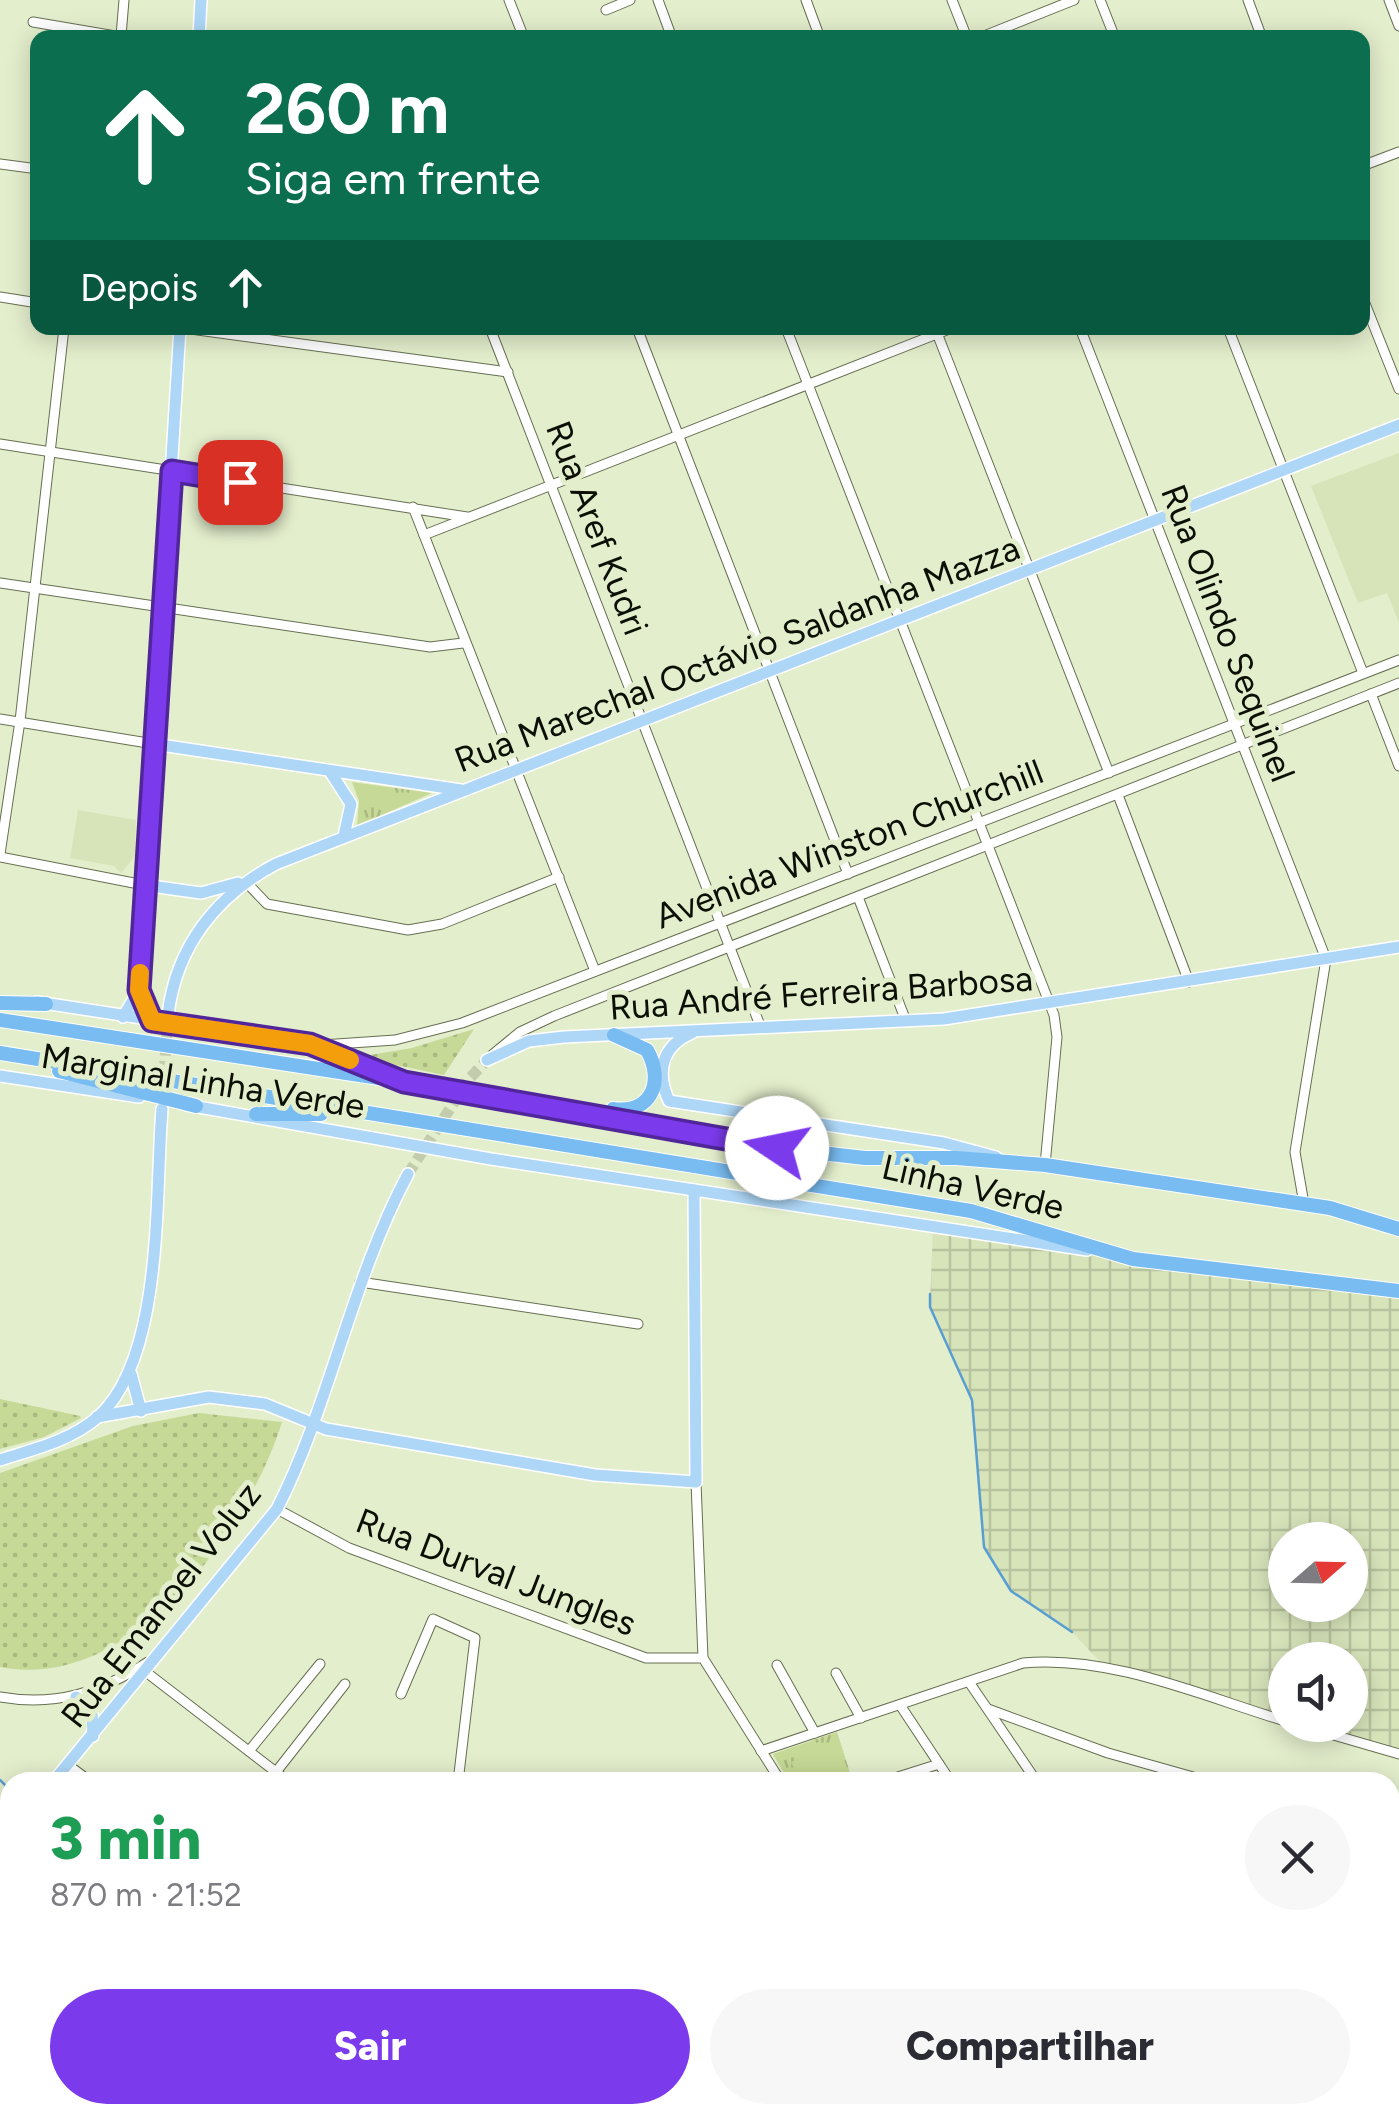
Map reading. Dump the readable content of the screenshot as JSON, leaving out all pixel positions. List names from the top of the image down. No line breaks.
{"streets":{"highway":["Linha Verde"],"main road":["Rua Marechal Octávio Saldanha Mazza","Rua André Ferreira Barbosa","Marginal Linha Verde","Rua Emanoel Voluz"],"street":["Rua Aref Kudri","Rua Olindo Sequinel","Avenida Winston Churchill","Rua Durval Jungles"]},"crossings":[["Rua Aref Kudri","Rua Marechal Octávio Saldanha Mazza"],["Rua Aref Kudri","Avenida Winston Churchill"],["Rua Aref Kudri","Rua André Ferreira Barbosa"],["Rua Olindo Sequinel","Rua Marechal Octávio Saldanha Mazza"],["Rua Olindo Sequinel","Avenida Winston Churchill"],["Rua Olindo Sequinel","Rua André Ferreira Barbosa"],["Avenida Winston Churchill","Rua André Ferreira Barbosa"],["Avenida Winston Churchill","Marginal Linha Verde"],["Marginal Linha Verde","Linha Verde"],["Rua Durval Jungles","Rua Emanoel Voluz"]],"north":"right","page":{"turn":["260 m","Siga em frente"],"then":"Depois","heading":["3 min","870 m · 21:52"],"buttons":["Sair","Compartilhar"]}}
